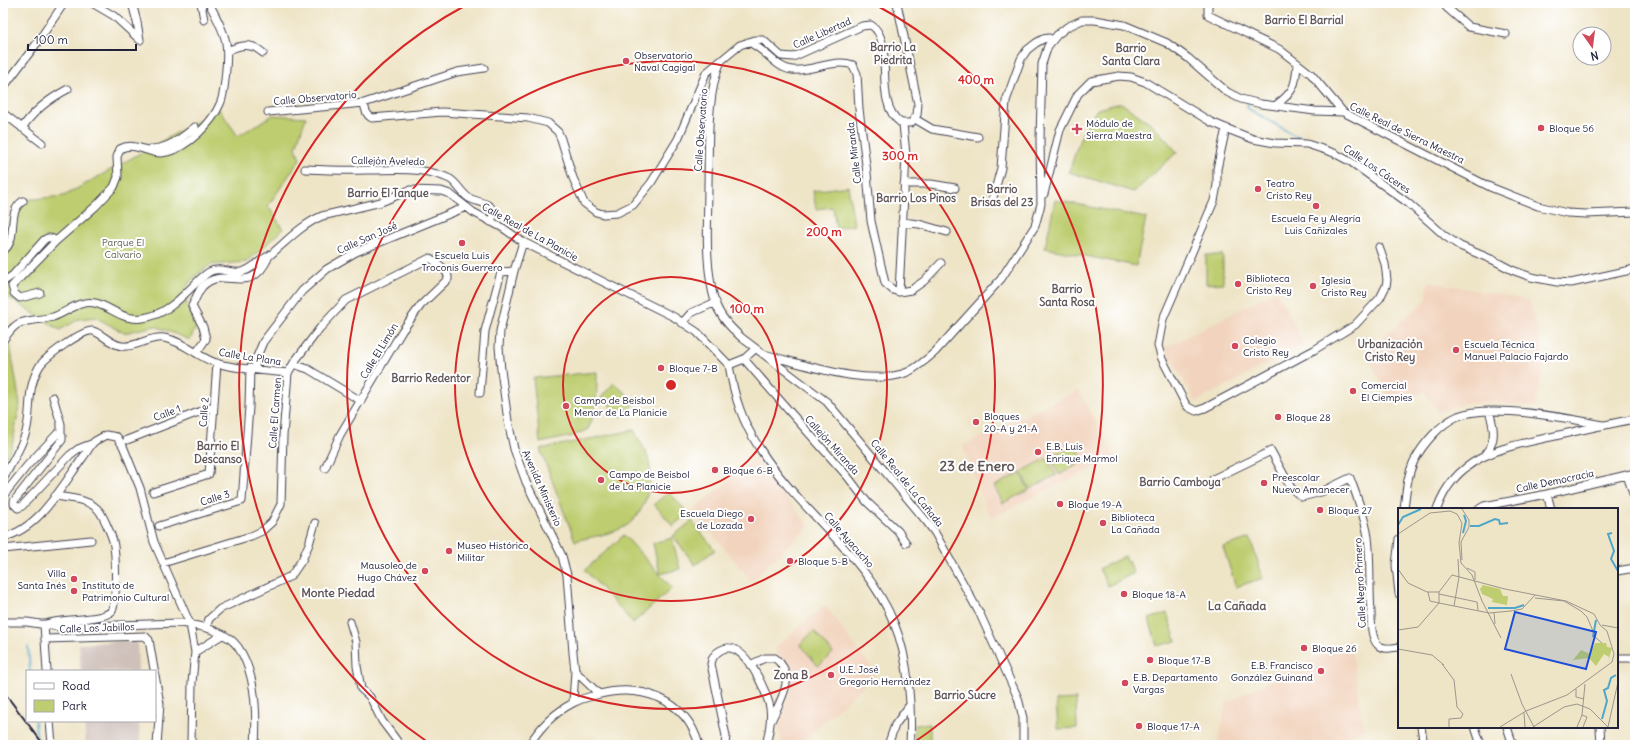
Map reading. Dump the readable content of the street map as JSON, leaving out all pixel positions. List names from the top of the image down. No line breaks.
{"streets":{"street":["Calle Libertad","Calle Observatorio","Calle Real de Sierra Maestra","Calle Miranda","Callejón Aveledo","Calle Los Cáceres","Calle Real de La Planicie","Calle San José","Calle El Limón","Calle La Plana","Calle 2","Calle 1","Calle El Carmen","Callejón Miranda","Calle Democracia","Calle Real de La Cañada","Avenida Ministerio","Calle 3","Calle Ayacucho","Calle Negro Primero","Calle Los Jabillos"]},"crossings":[["Calle Libertad","Calle Miranda"],["Calle Observatorio","Calle Real de La Cañada"],["Calle Real de Sierra Maestra","Calle Los Cáceres"],["Calle Real de Sierra Maestra","Calle Real de La Cañada"],["Callejón Aveledo","Calle Real de La Planicie"],["Calle Real de La Planicie","Calle San José"],["Calle Real de La Planicie","Calle La Plana"],["Calle Real de La Planicie","Avenida Ministerio"],["Calle Real de La Planicie","Calle Ayacucho"],["Calle San José","Calle La Plana"],["Calle San José","Calle 3"],["Calle El Limón","Calle El Carmen"],["Calle La Plana","Calle 2"],["Calle La Plana","Calle El Carmen"],["Calle La Plana","Calle 3"],["Calle 2","Calle 1"]],"districts":["Barrio El Barrial","Barrio La Piedrita","Barrio Santa Clara","Barrio Brisas del 23","Barrio El Tanque","Barrio Los Pinos","Barrio Santa Rosa","Urbanización Cristo Rey","Barrio Redentor","Barrio El Descanso","23 de Enero","Barrio Camboya","Monte Piedad","La Cañada","Zona B","Barrio Sucre"],"parks":["Parque El Calvario"],"places":{"other":["Observatorio Naval Cagigal","Bloque 56","Teatro Cristo Rey","Escuela Fe y Alegría Luis Cañizales","Escuela Luis Troconis Guerrero","Biblioteca Cristo Rey","Iglesia Cristo Rey","Colegio Cristo Rey","Escuela Técnica Manuel Palacio Fajardo","Bloque 7-B","Comercial El Ciempies","Campo de Beisbol Menor de La Planicie","Bloque 28","Bloques 20-A y 21-A","E.B. Luis Enrique Marmol","Bloque 6-B","Campo de Beisbol de La Planicie","Preescolar Nuevo Amanecer","Bloque 19-A","Bloque 27","Escuela Diego de Lozada","Biblioteca La Cañada","Museo Histórico Militar","Bloque 5-B","Mausoleo de Hugo Chávez","Villa Santa Inés","Instituto de Patrimonio Cultural","Bloque 18-A","Bloque 26","Bloque 17-B","E.B. Francisco González Guinand","U.E. José Gregorio Hernández","E.B. Departamento Vargas","Bloque 17-A"],"health":["Módulo de Sierra Maestra"]},"legend":["Road","Park"],"scale_bar":"100 m","north":"bottom","rings":["400 m","300 m","200 m","100 m"]}
